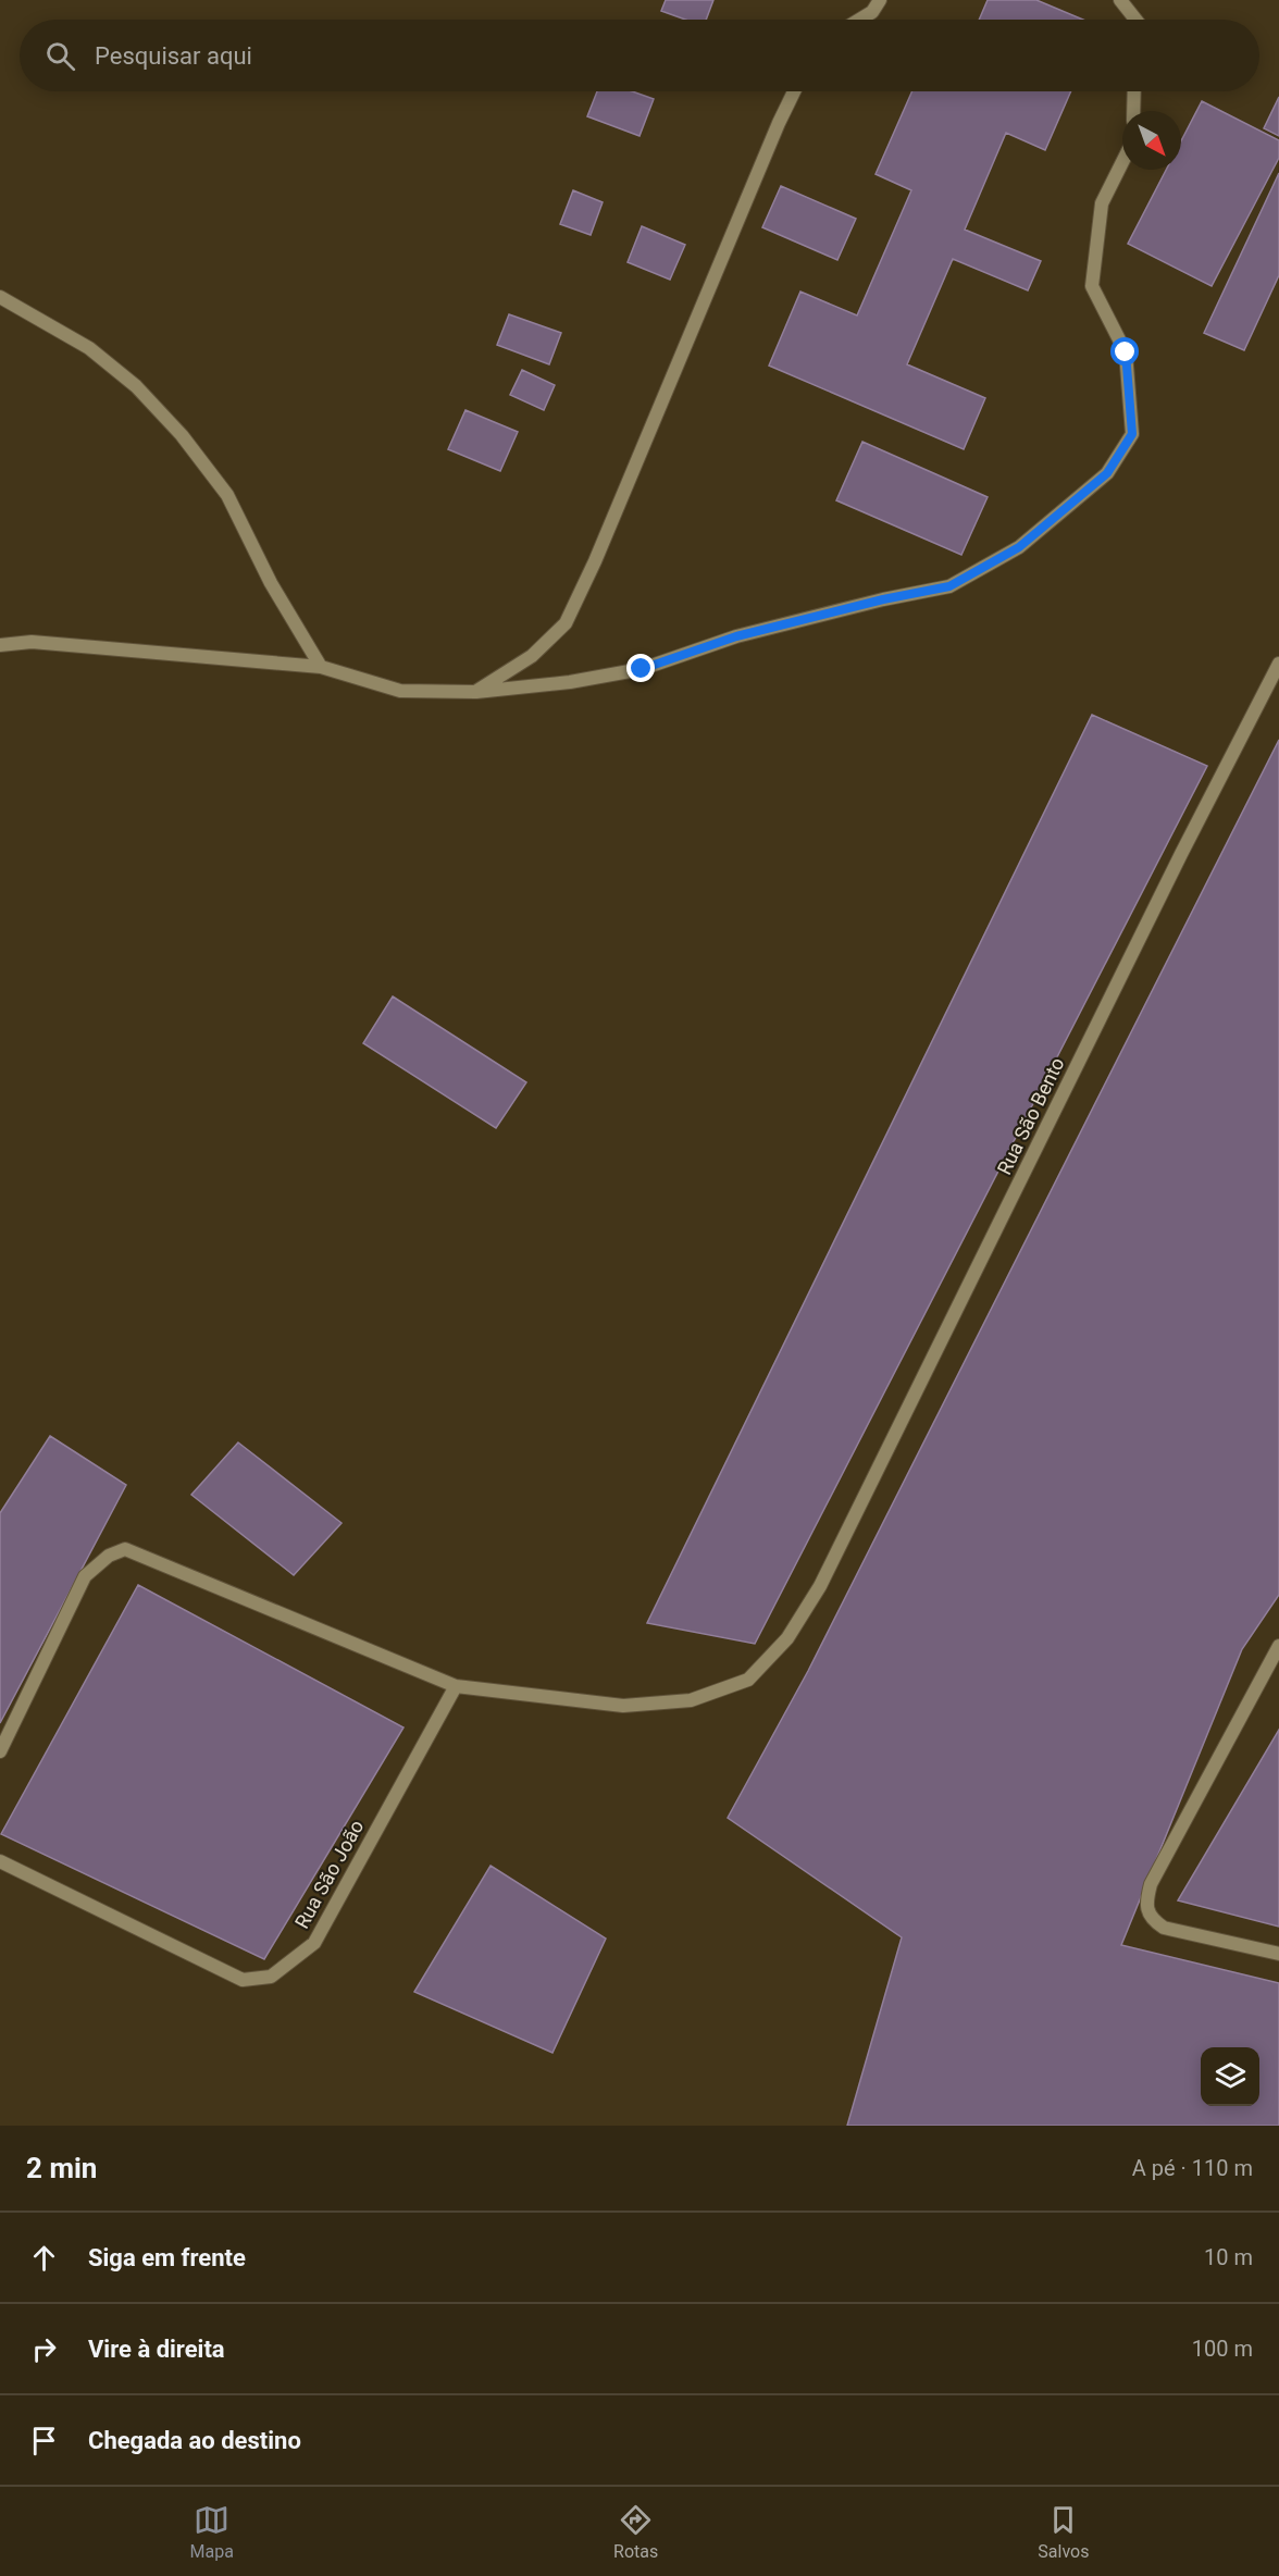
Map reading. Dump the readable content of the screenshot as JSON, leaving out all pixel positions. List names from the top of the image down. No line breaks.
{"streets":{"street":["Rua São Bento","Rua São João"]},"crossings":[["Rua São Bento","Rua São João"]],"north":"bottom right","page":{"search":"Pesquisar aqui","heading":["2 min","A pé · 110 m"],"list":[["Siga em frente","10 m"],["Vire à direita","100 m"],"Chegada ao destino"],"nav":["Mapa","Rotas","Salvos"]}}
